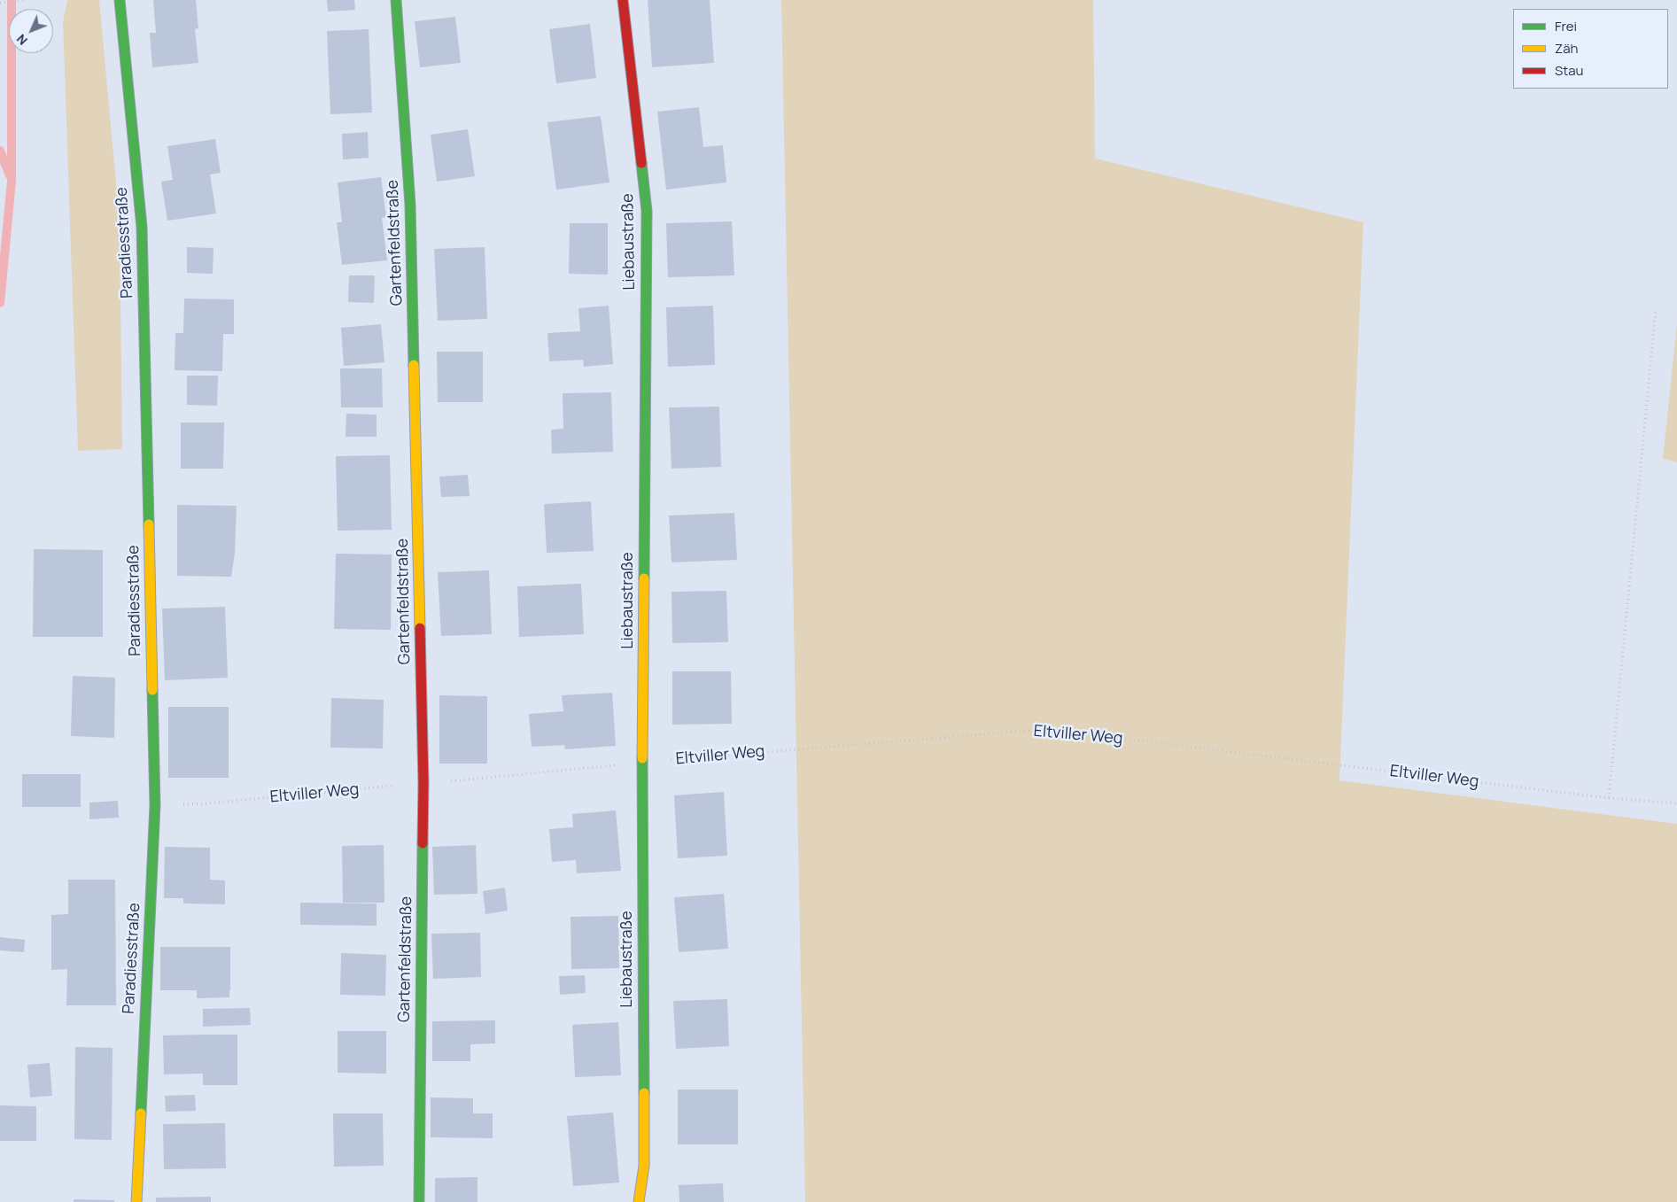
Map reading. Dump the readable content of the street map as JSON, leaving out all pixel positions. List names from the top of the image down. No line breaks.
{"streets":{"street":["Liebaustraße","Paradiesstraße","Gartenfeldstraße"],"path":["Eltviller Weg"]},"crossings":[["Liebaustraße","Eltviller Weg"],["Gartenfeldstraße","Eltviller Weg"]],"legend":["Frei","Zäh","Stau"],"north":"bottom left"}
